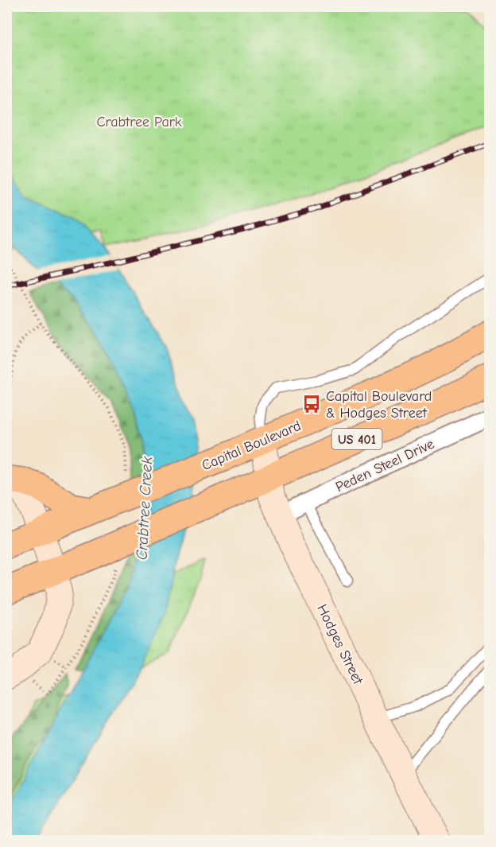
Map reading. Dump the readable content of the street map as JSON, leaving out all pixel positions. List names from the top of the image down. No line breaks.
{"streets":{"main road":["US 401","Capital Boulevard"],"street":["Peden Steel Drive","Hodges Street"]},"crossings":[["Capital Boulevard","Hodges Street"],["Peden Steel Drive","Hodges Street"]],"water":["Crabtree Creek"],"parks":["Crabtree Park"],"places":{"bus stop":["Capital Boulevard & Hodges Street"]}}
